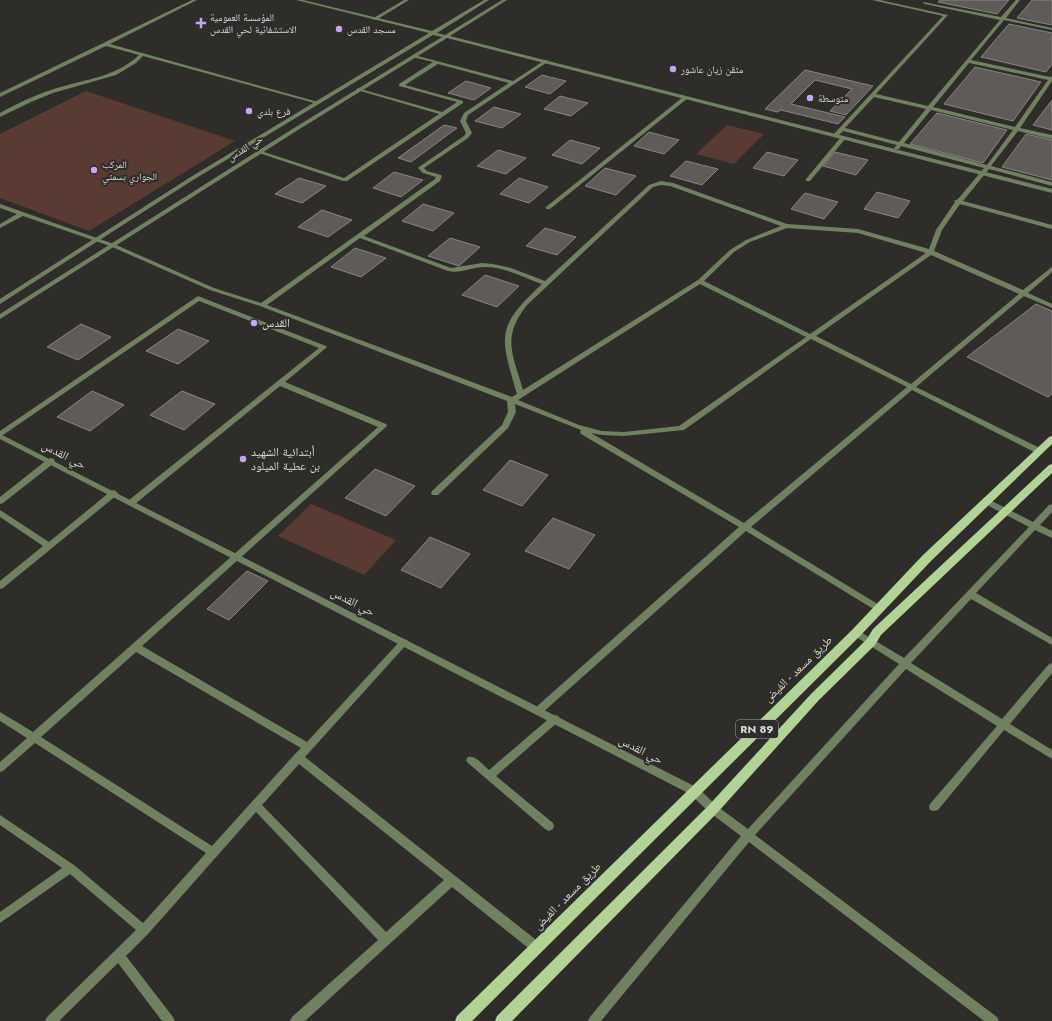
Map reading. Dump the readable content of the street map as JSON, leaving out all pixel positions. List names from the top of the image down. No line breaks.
{"streets":{"main road":["طريق مسعد - الفيض","RN 89"],"street":["حي القدس"]},"crossings":[["حي القدس","طريق مسعد - الفيض"],["حي القدس","RN 89"]],"places":{"health":["المؤسسة العمومية الاستشفائية لحي القدس"],"other":["مسجد القدس","متقن زيان عاشور","متوسطة","فرع بلدي","المركب الجواري بسمتي","القدس","أبتدائية الشهيد بن عطية الميلود"]}}
